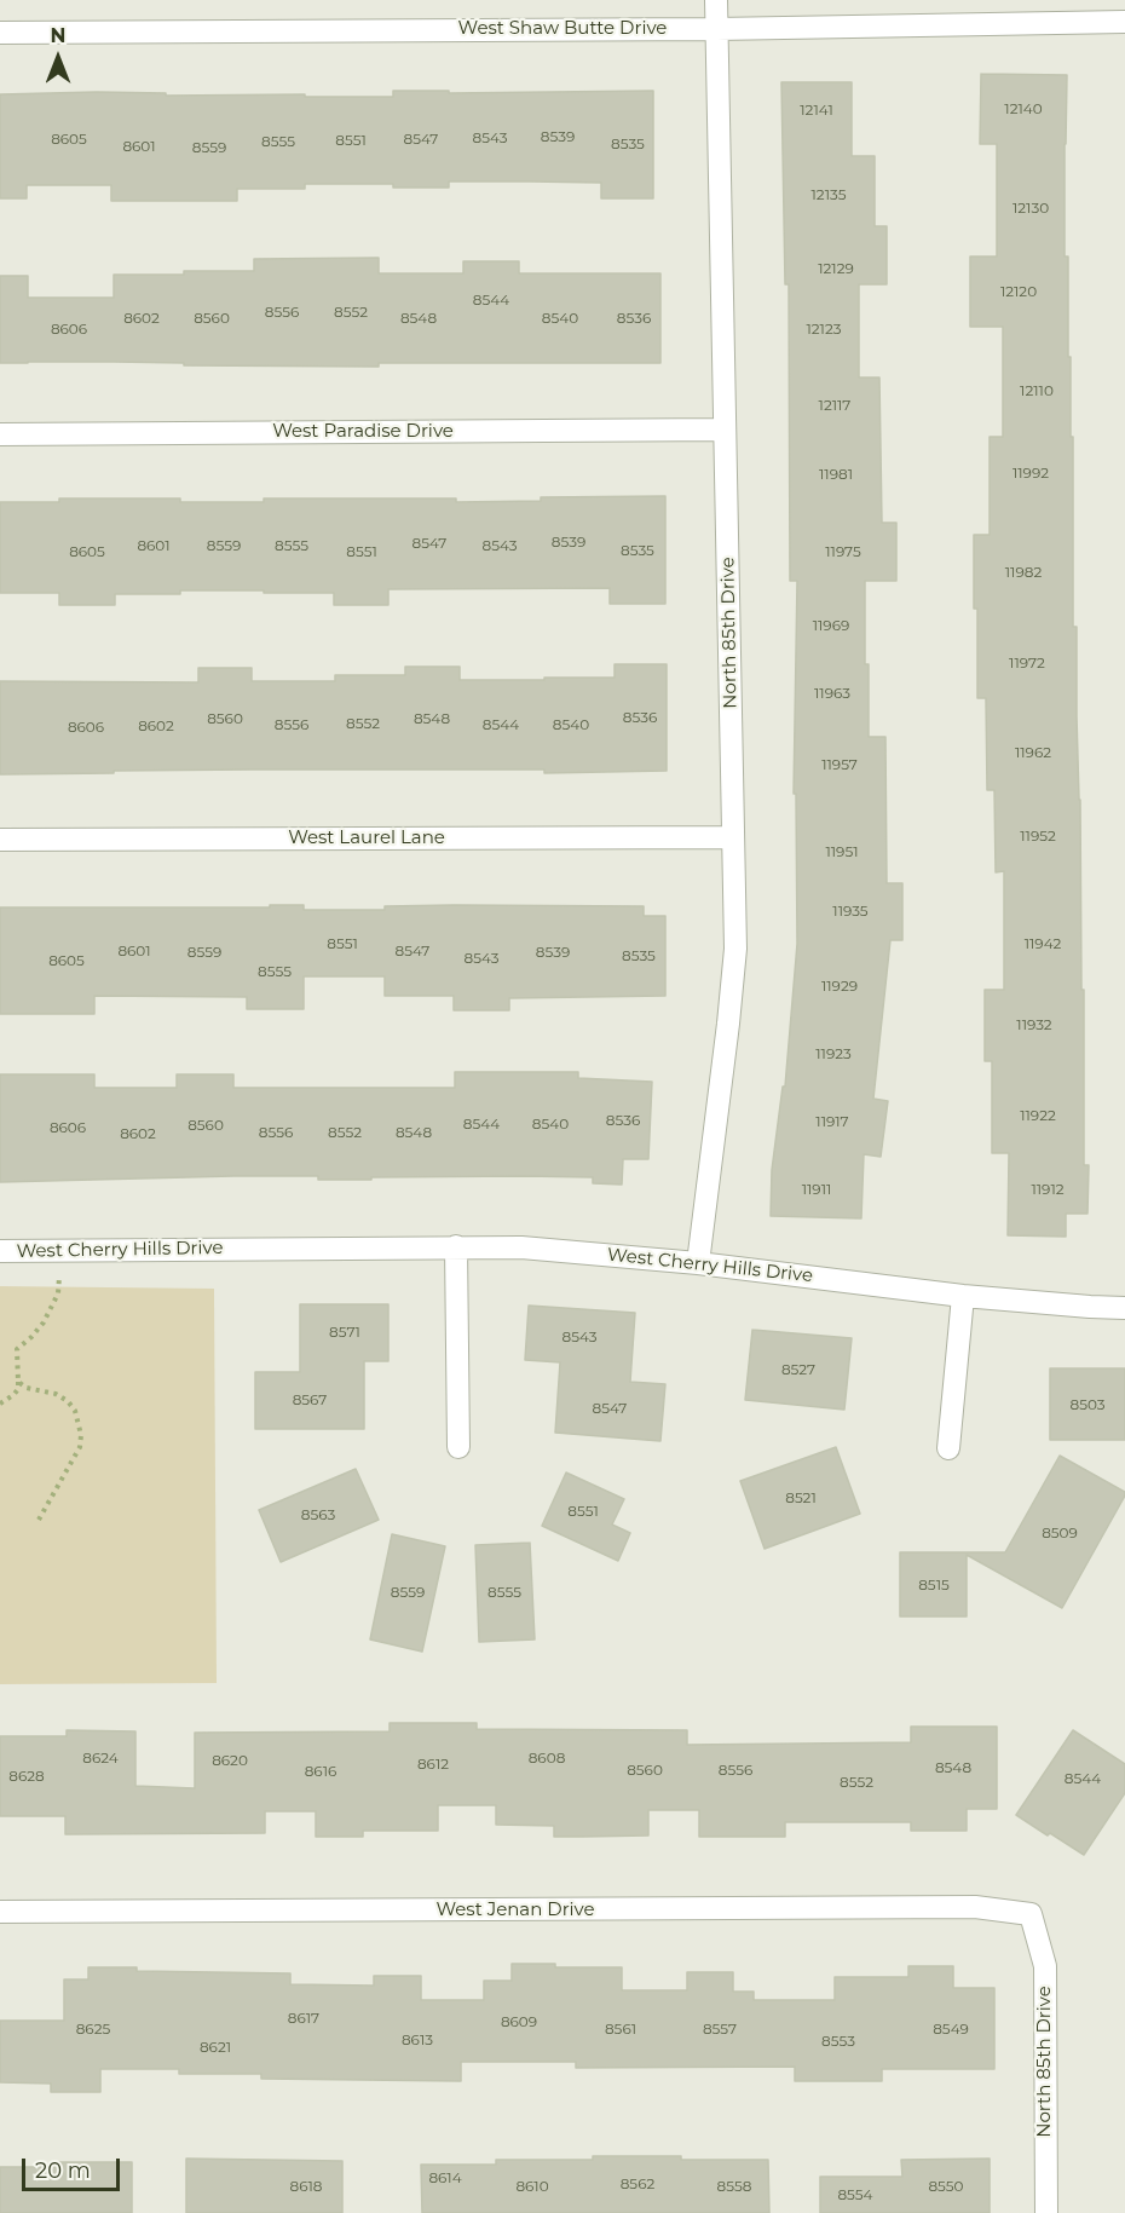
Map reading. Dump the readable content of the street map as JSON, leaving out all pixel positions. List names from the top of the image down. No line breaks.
{"streets":{"street":["West Shaw Butte Drive","West Paradise Drive","North 85th Drive","West Laurel Lane","West Cherry Hills Drive","West Jenan Drive"]},"crossings":[["West Shaw Butte Drive","North 85th Drive"],["West Paradise Drive","North 85th Drive"],["North 85th Drive","West Laurel Lane"],["North 85th Drive","West Cherry Hills Drive"],["North 85th Drive","West Jenan Drive"]],"house_numbers":["12140","12141","8539","8543","8605","8547","8551","8555","8535","8601","8559","12135","12130","12129","12120","8544","8556","8552","8602","8560","8548","8540","8536","8606","12123","12110","12117","11992","11981","8539","8547","8601","8559","8555","8543","8535","8605","8551","11975","11982","11969","11972","11963","8536","8560","8548","8552","8556","8544","8540","8602","8606","11962","11957","11952","11951","11935","8551","11942","8601","8547","8559","8539","8535","8543","8605","8555","11929","11932","11923","11922","8536","11917","8544","8540","8560","8606","8556","8552","8548","8602","11911","11912","8571","8543","8527","8567","8503","8547","8521","8551","8563","8509","8515","8559","8555","8624","8608","8620","8612","8548","8560","8556","8616","8628","8544","8552","8617","8609","8625","8561","8557","8549","8613","8553","8621","8614","8562","8618","8610","8558","8550","8554"],"scale_bar":"20 m","north":"top"}
